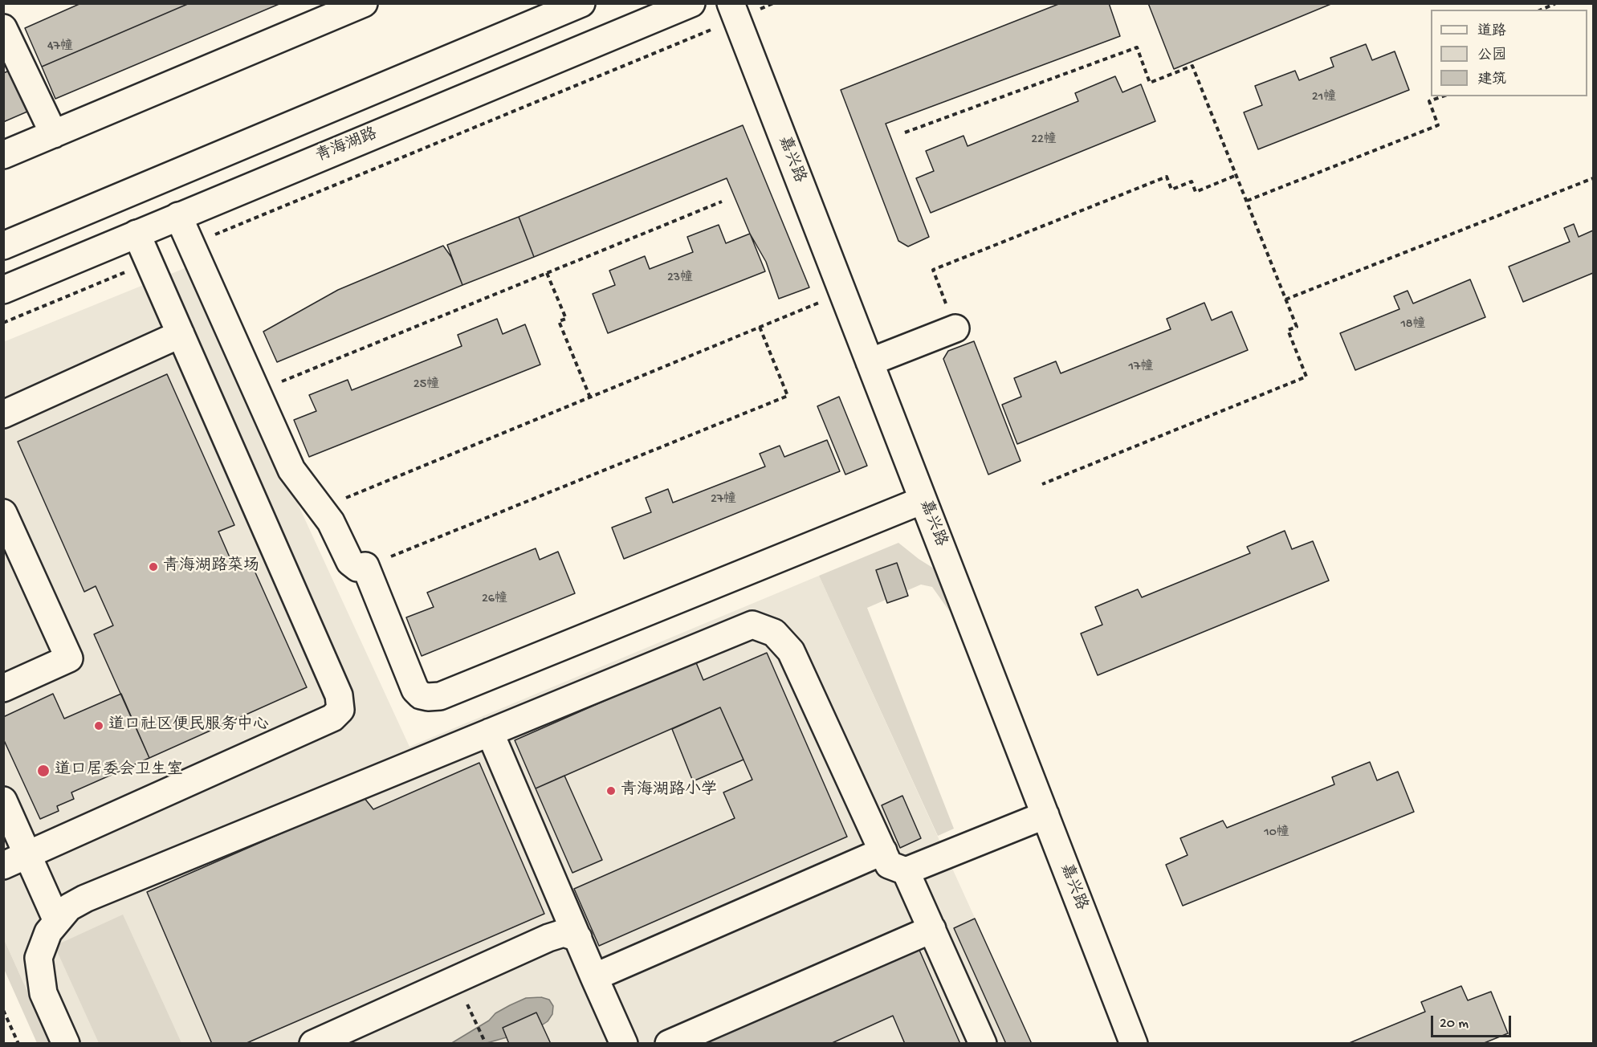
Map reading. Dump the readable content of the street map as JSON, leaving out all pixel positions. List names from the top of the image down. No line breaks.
{"streets":{"main road":["青海湖路","嘉兴路"]},"places":["青海湖路菜场","道口社区便民服务中心","道口居委会卫生室","青海湖路小学"],"house_numbers":["47幢","21幢","22幢","23幢","18幢","17幢","25幢","27幢","26幢","10幢"],"legend":["道路","公园","建筑"],"scale_bar":"20 m"}
